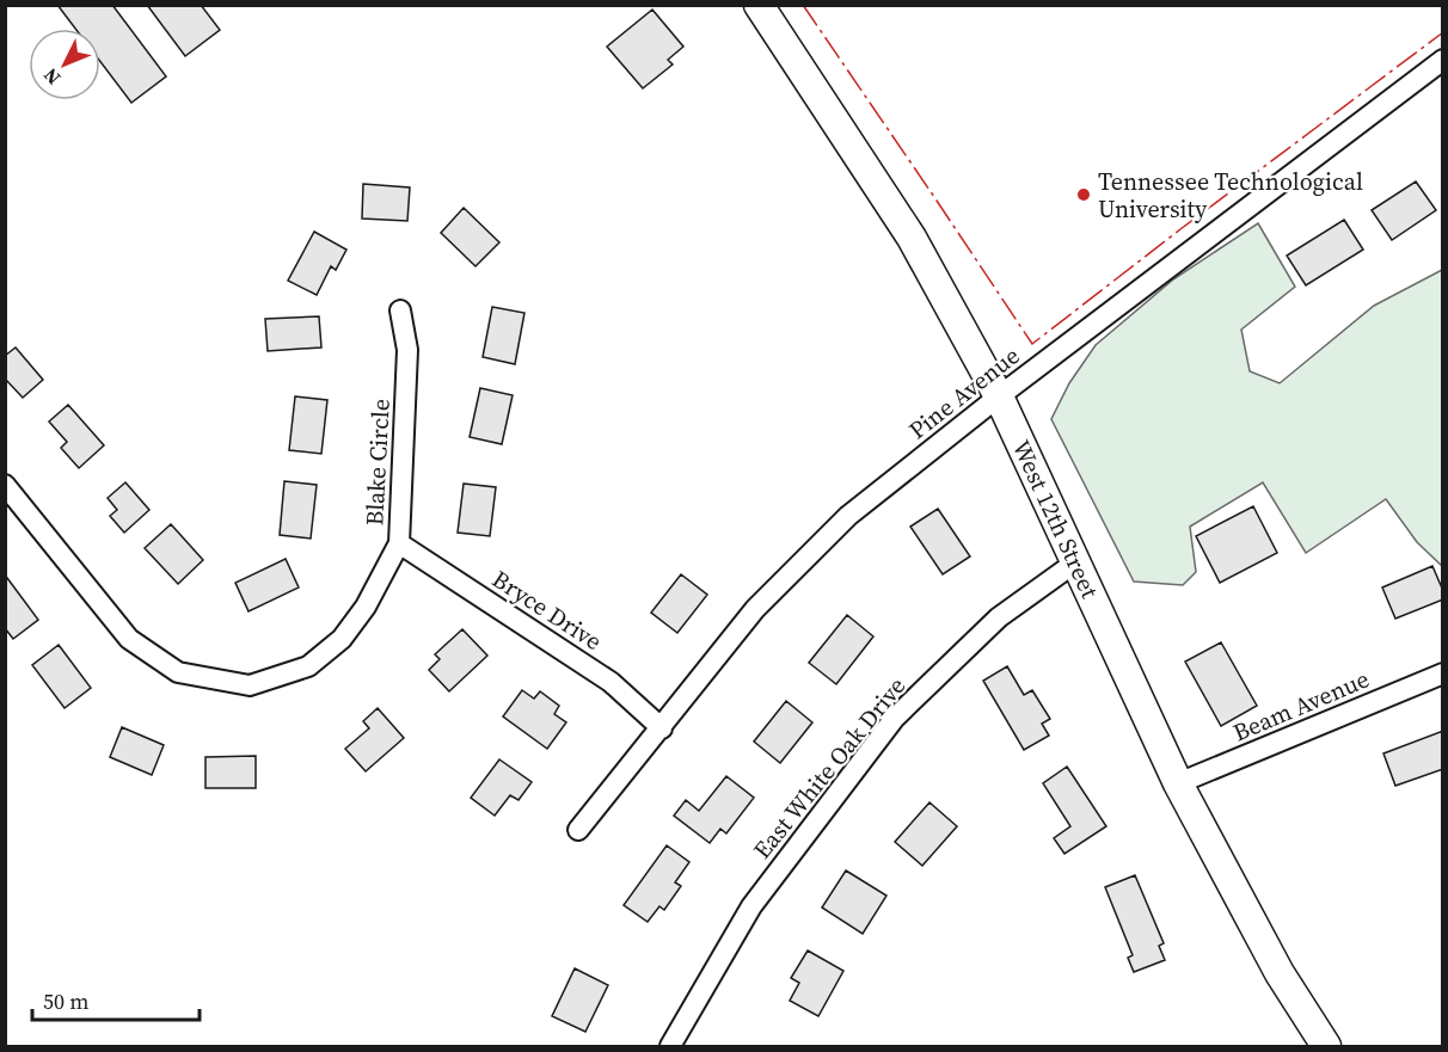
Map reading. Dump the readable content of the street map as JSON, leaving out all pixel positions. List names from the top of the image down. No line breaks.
{"streets":{"main road":["West 12th Street"],"street":["Pine Avenue","Blake Circle","Bryce Drive","Beam Avenue","East White Oak Drive"]},"crossings":[["Pine Avenue","West 12th Street"],["Pine Avenue","Bryce Drive"],["Blake Circle","Bryce Drive"],["West 12th Street","Beam Avenue"],["West 12th Street","East White Oak Drive"]],"places":["Tennessee Technological University"],"scale_bar":"50 m","north":"bottom left"}
